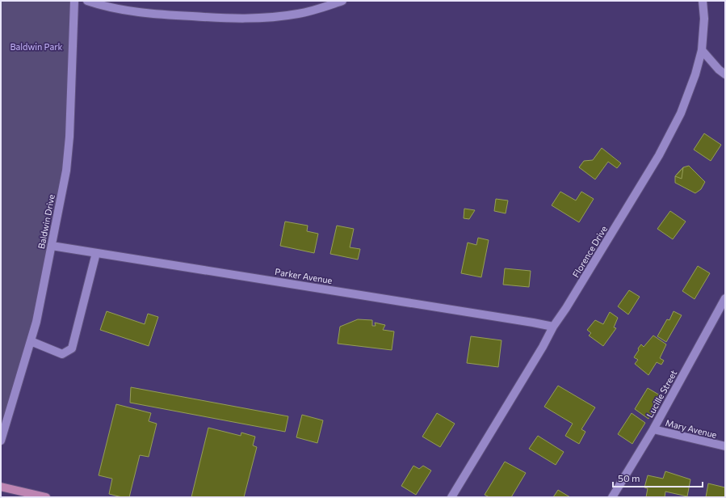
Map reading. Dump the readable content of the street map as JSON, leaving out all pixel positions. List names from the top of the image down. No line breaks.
{"streets":{"street":["Baldwin Drive","Florence Drive","Parker Avenue","Lucille Street","Mary Avenue"]},"crossings":[["Baldwin Drive","Parker Avenue"],["Florence Drive","Parker Avenue"],["Lucille Street","Mary Avenue"]],"parks":["Baldwin Park"],"scale_bar":"50 m"}
